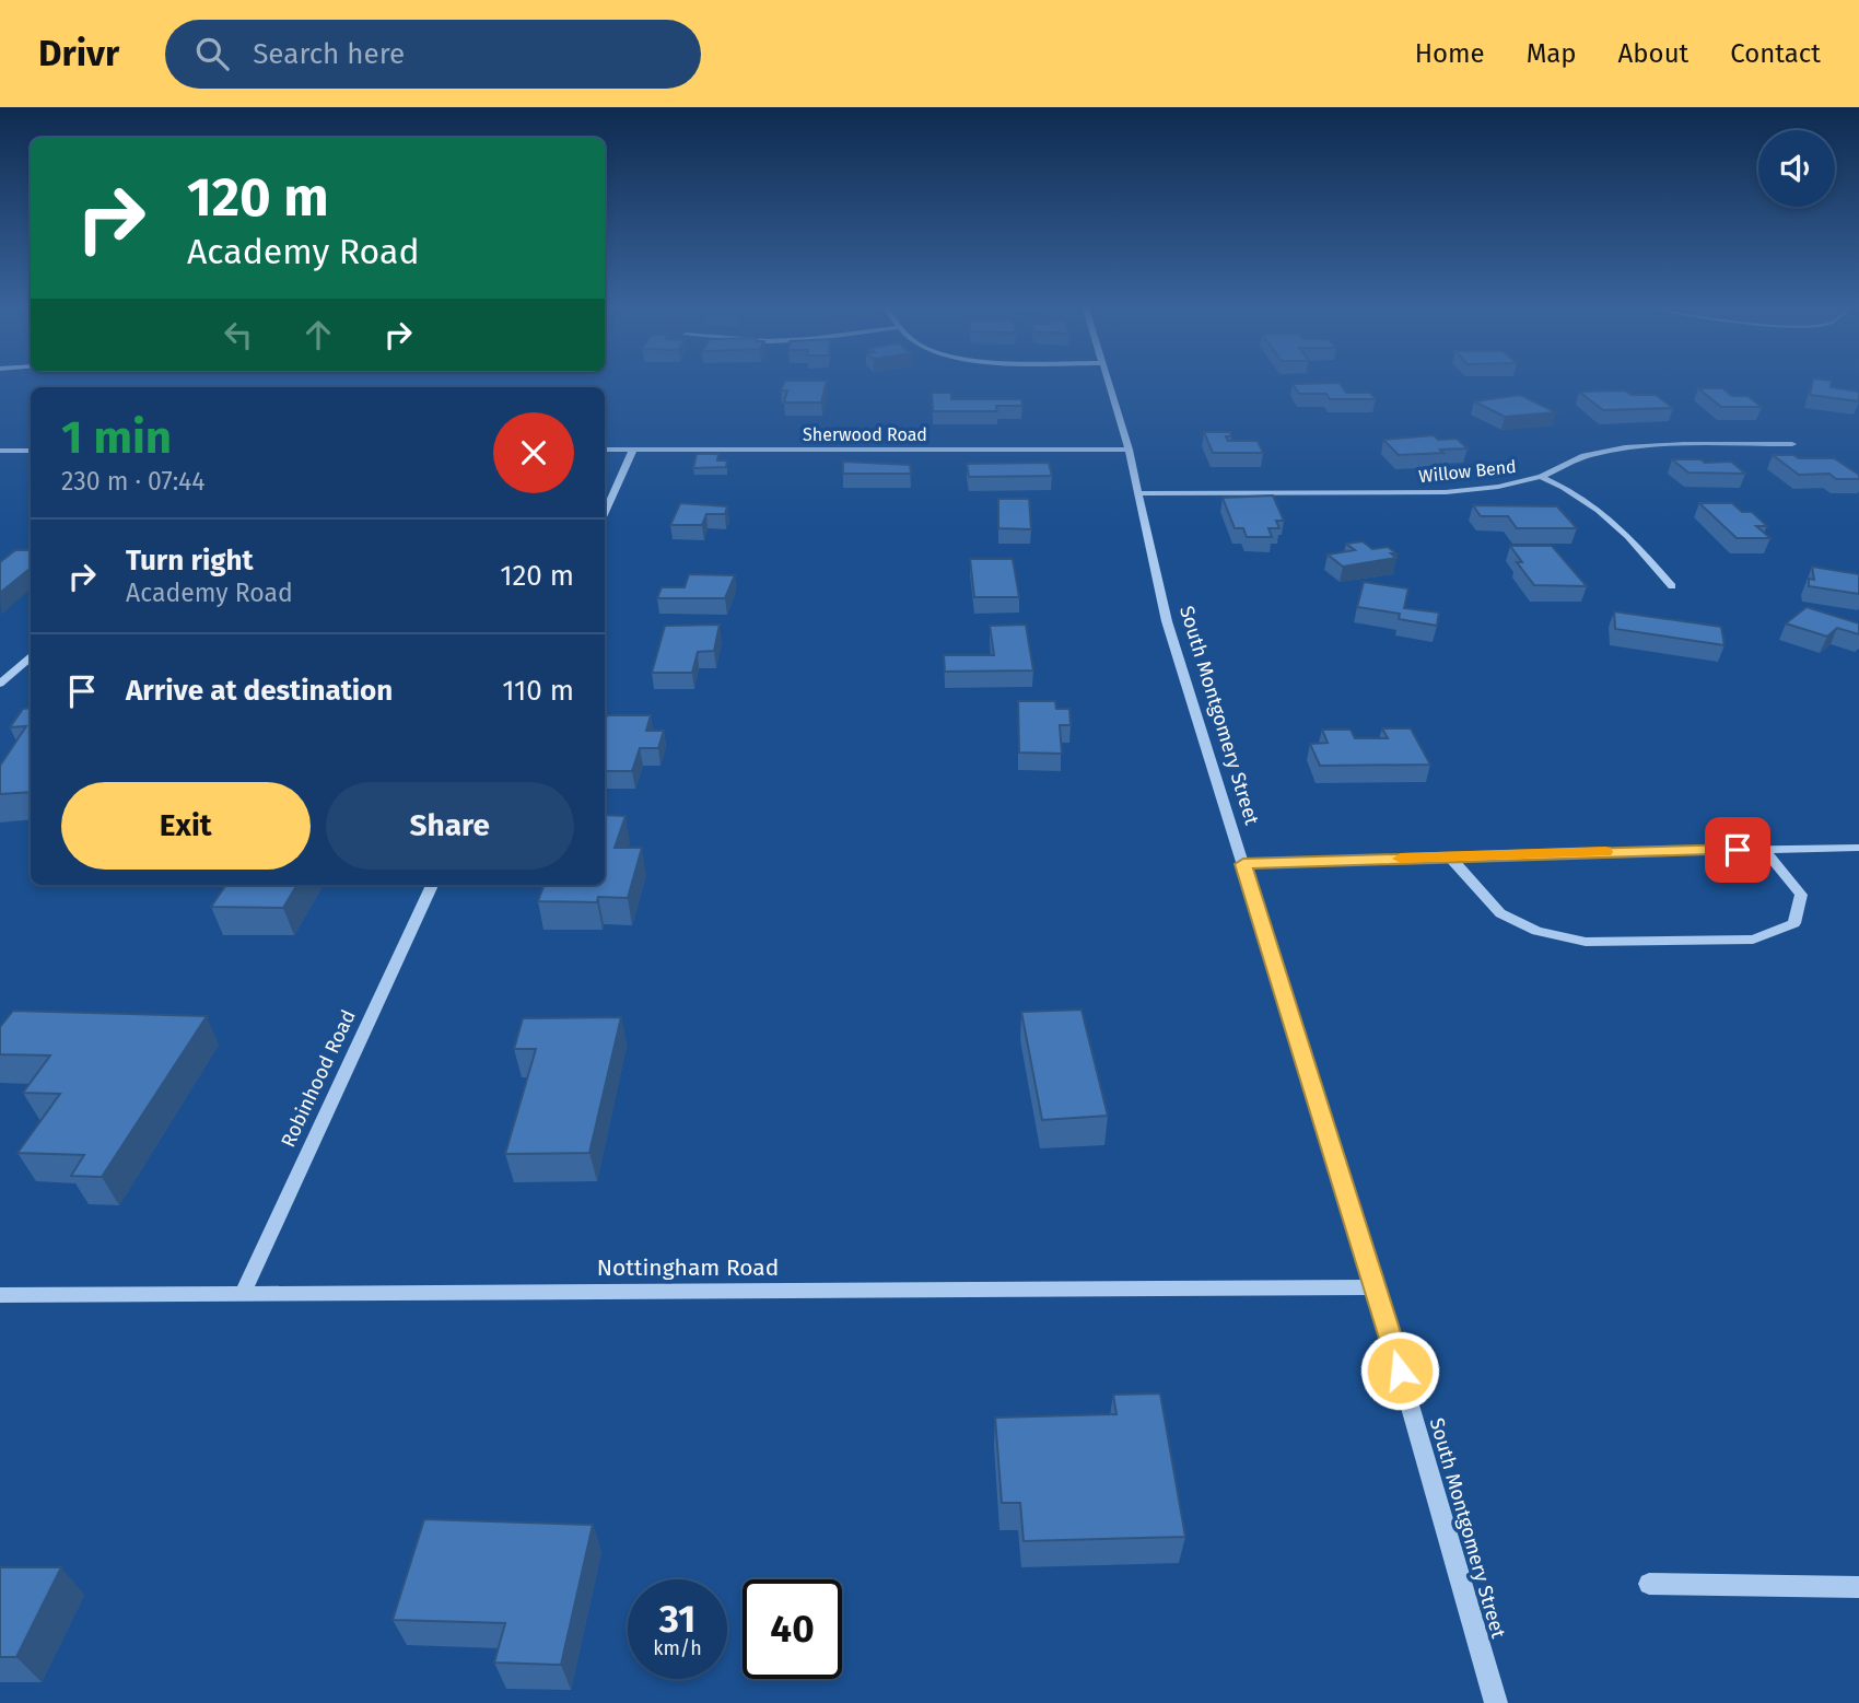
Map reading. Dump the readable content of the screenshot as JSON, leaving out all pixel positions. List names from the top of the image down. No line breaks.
{"streets":{"street":["Sherwood Road","Willow Bend","South Montgomery Street","Robinhood Road","Nottingham Road"]},"crossings":[["Sherwood Road","South Montgomery Street"],["Willow Bend","South Montgomery Street"],["South Montgomery Street","Nottingham Road"],["Robinhood Road","Nottingham Road"]],"page":{"header":"Drivr","search":"Search here","nav":["Home","Map","About","Contact"],"turn":["120 m","Academy Road"],"heading":["1 min","230 m · 07:44"],"list":[{"name":"Turn right","note":"Academy Road","value":"120 m"},{"name":"Arrive at destination","value":"110 m"}],"buttons":["Exit","Share"],"speed":"31 km/h","limit":"40"}}
